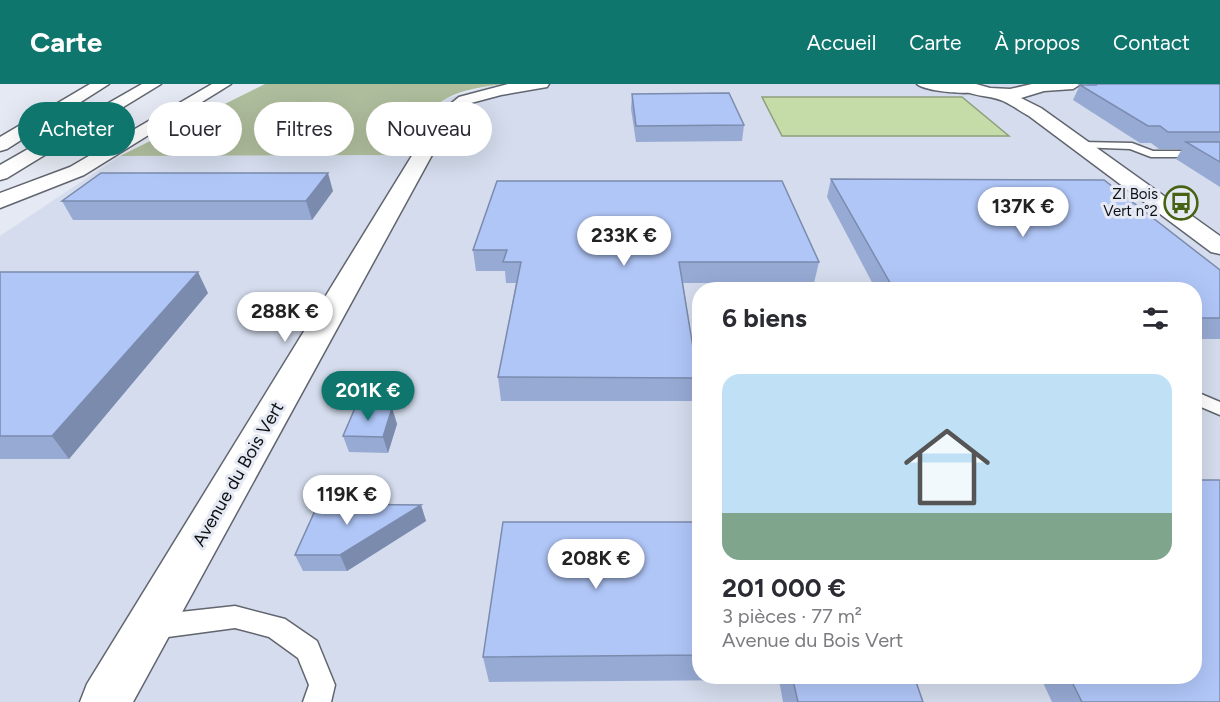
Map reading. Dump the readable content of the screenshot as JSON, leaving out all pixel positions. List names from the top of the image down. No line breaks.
{"streets":{"main road":["Avenue du Bois Vert"]},"places":{"bus stop":["ZI Bois Vert n°2"]},"page":{"header":"Carte","nav":["Accueil","Carte","À propos","Contact"],"chip":["Acheter","Louer","Filtres","Nouveau"],"price":["137K €","233K €","288K €","201K €","119K €","208K €"],"heading":"6 biens","list":[{"name":"201 000 €","note":"3 pièces · 77 m² · Avenue du Bois Vert"}]}}
